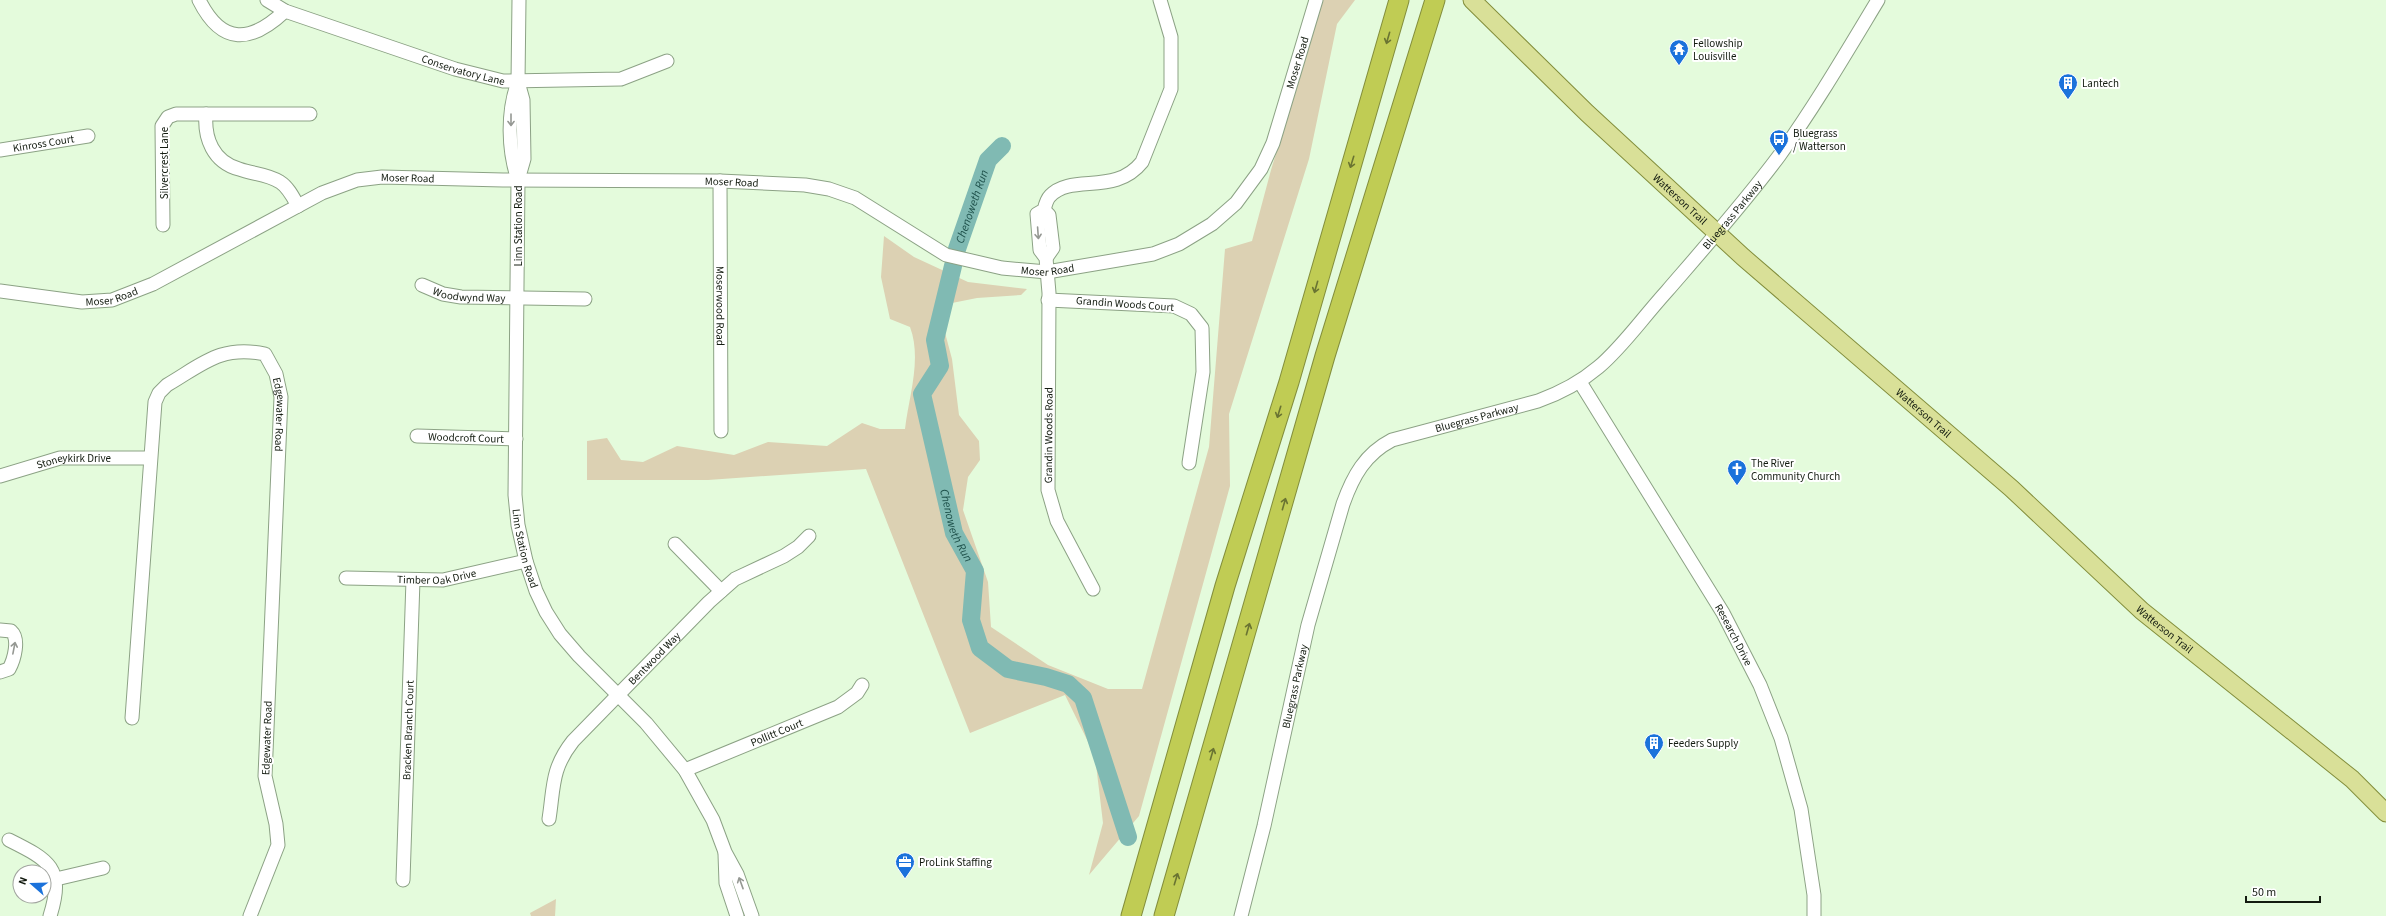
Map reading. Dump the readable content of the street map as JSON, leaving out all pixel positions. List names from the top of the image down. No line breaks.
{"streets":{"main road":["Watterson Trail"],"street":["Moser Road","Conservatory Lane","Kinross Court","Silvercrest Lane","Bluegrass Parkway","Linn Station Road","Woodwynd Way","Grandin Woods Court","Moserwood Road","Edgewater Road","Grandin Woods Road","Woodcroft Court","Stoneykirk Drive","Timber Oak Drive","Research Drive","Bentwood Way","Bracken Branch Court","Pollitt Court"]},"crossings":[["Moser Road","Linn Station Road"],["Moser Road","Moserwood Road"],["Moser Road","Grandin Woods Road"],["Conservatory Lane","Linn Station Road"],["Watterson Trail","Bluegrass Parkway"],["Bluegrass Parkway","Research Drive"],["Linn Station Road","Woodwynd Way"],["Linn Station Road","Woodcroft Court"],["Linn Station Road","Timber Oak Drive"],["Linn Station Road","Bentwood Way"],["Linn Station Road","Pollitt Court"],["Grandin Woods Court","Grandin Woods Road"],["Edgewater Road","Stoneykirk Drive"],["Timber Oak Drive","Bracken Branch Court"]],"water":["Chenoweth Run"],"places":{"temple":["Fellowship Louisville"],"building":["Lantech","Feeders Supply"],"bus stop":["Bluegrass / Watterson"],"church":["The River Community Church"],"office":["ProLink Staffing"]},"scale_bar":"50 m","north":"left"}
